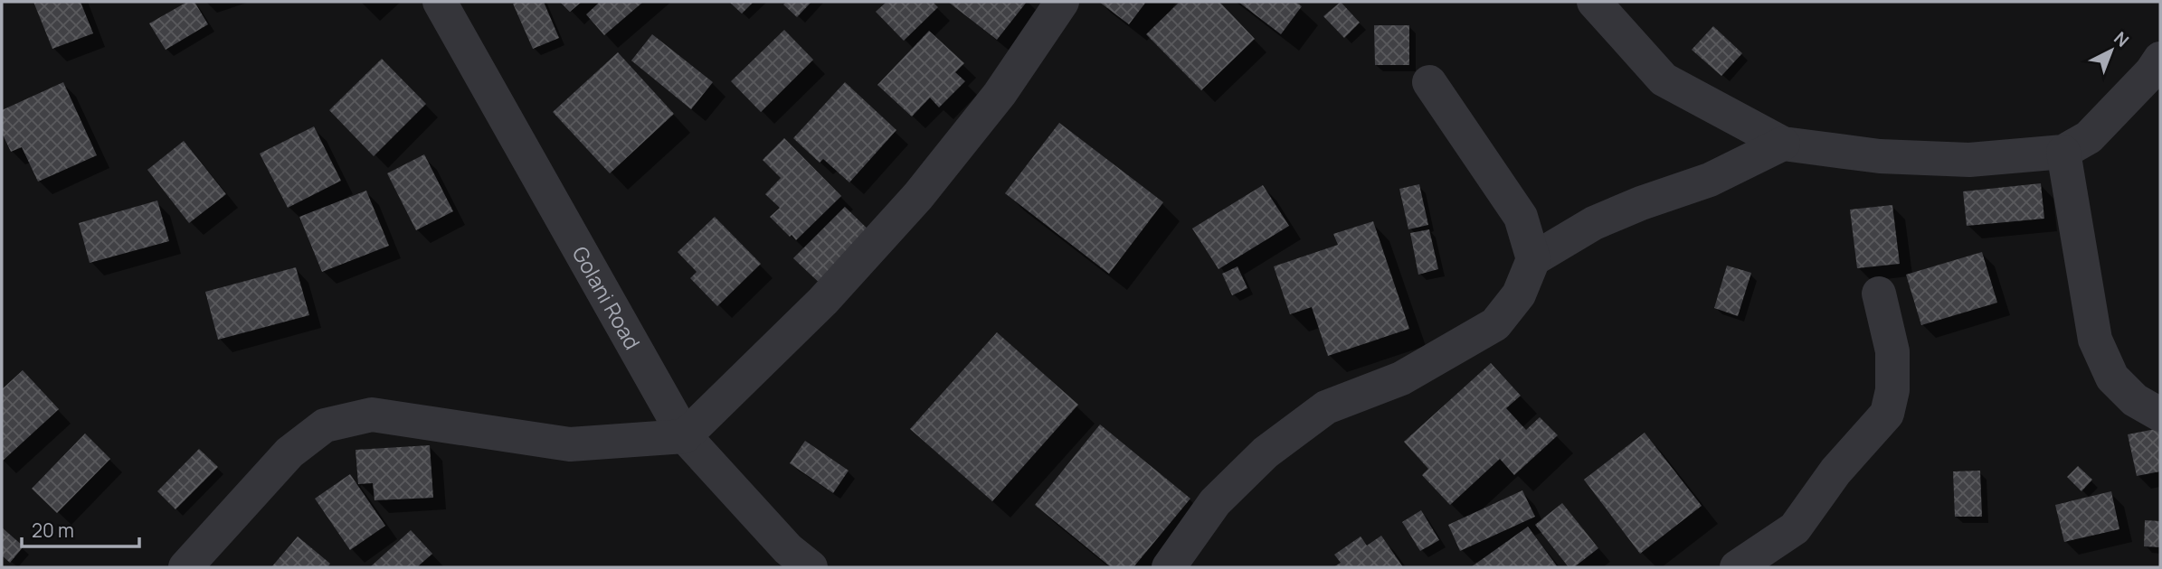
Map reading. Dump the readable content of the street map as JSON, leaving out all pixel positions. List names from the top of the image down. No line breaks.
{"streets":{"street":["Golani Road"]},"scale_bar":"20 m","north":"top right"}
